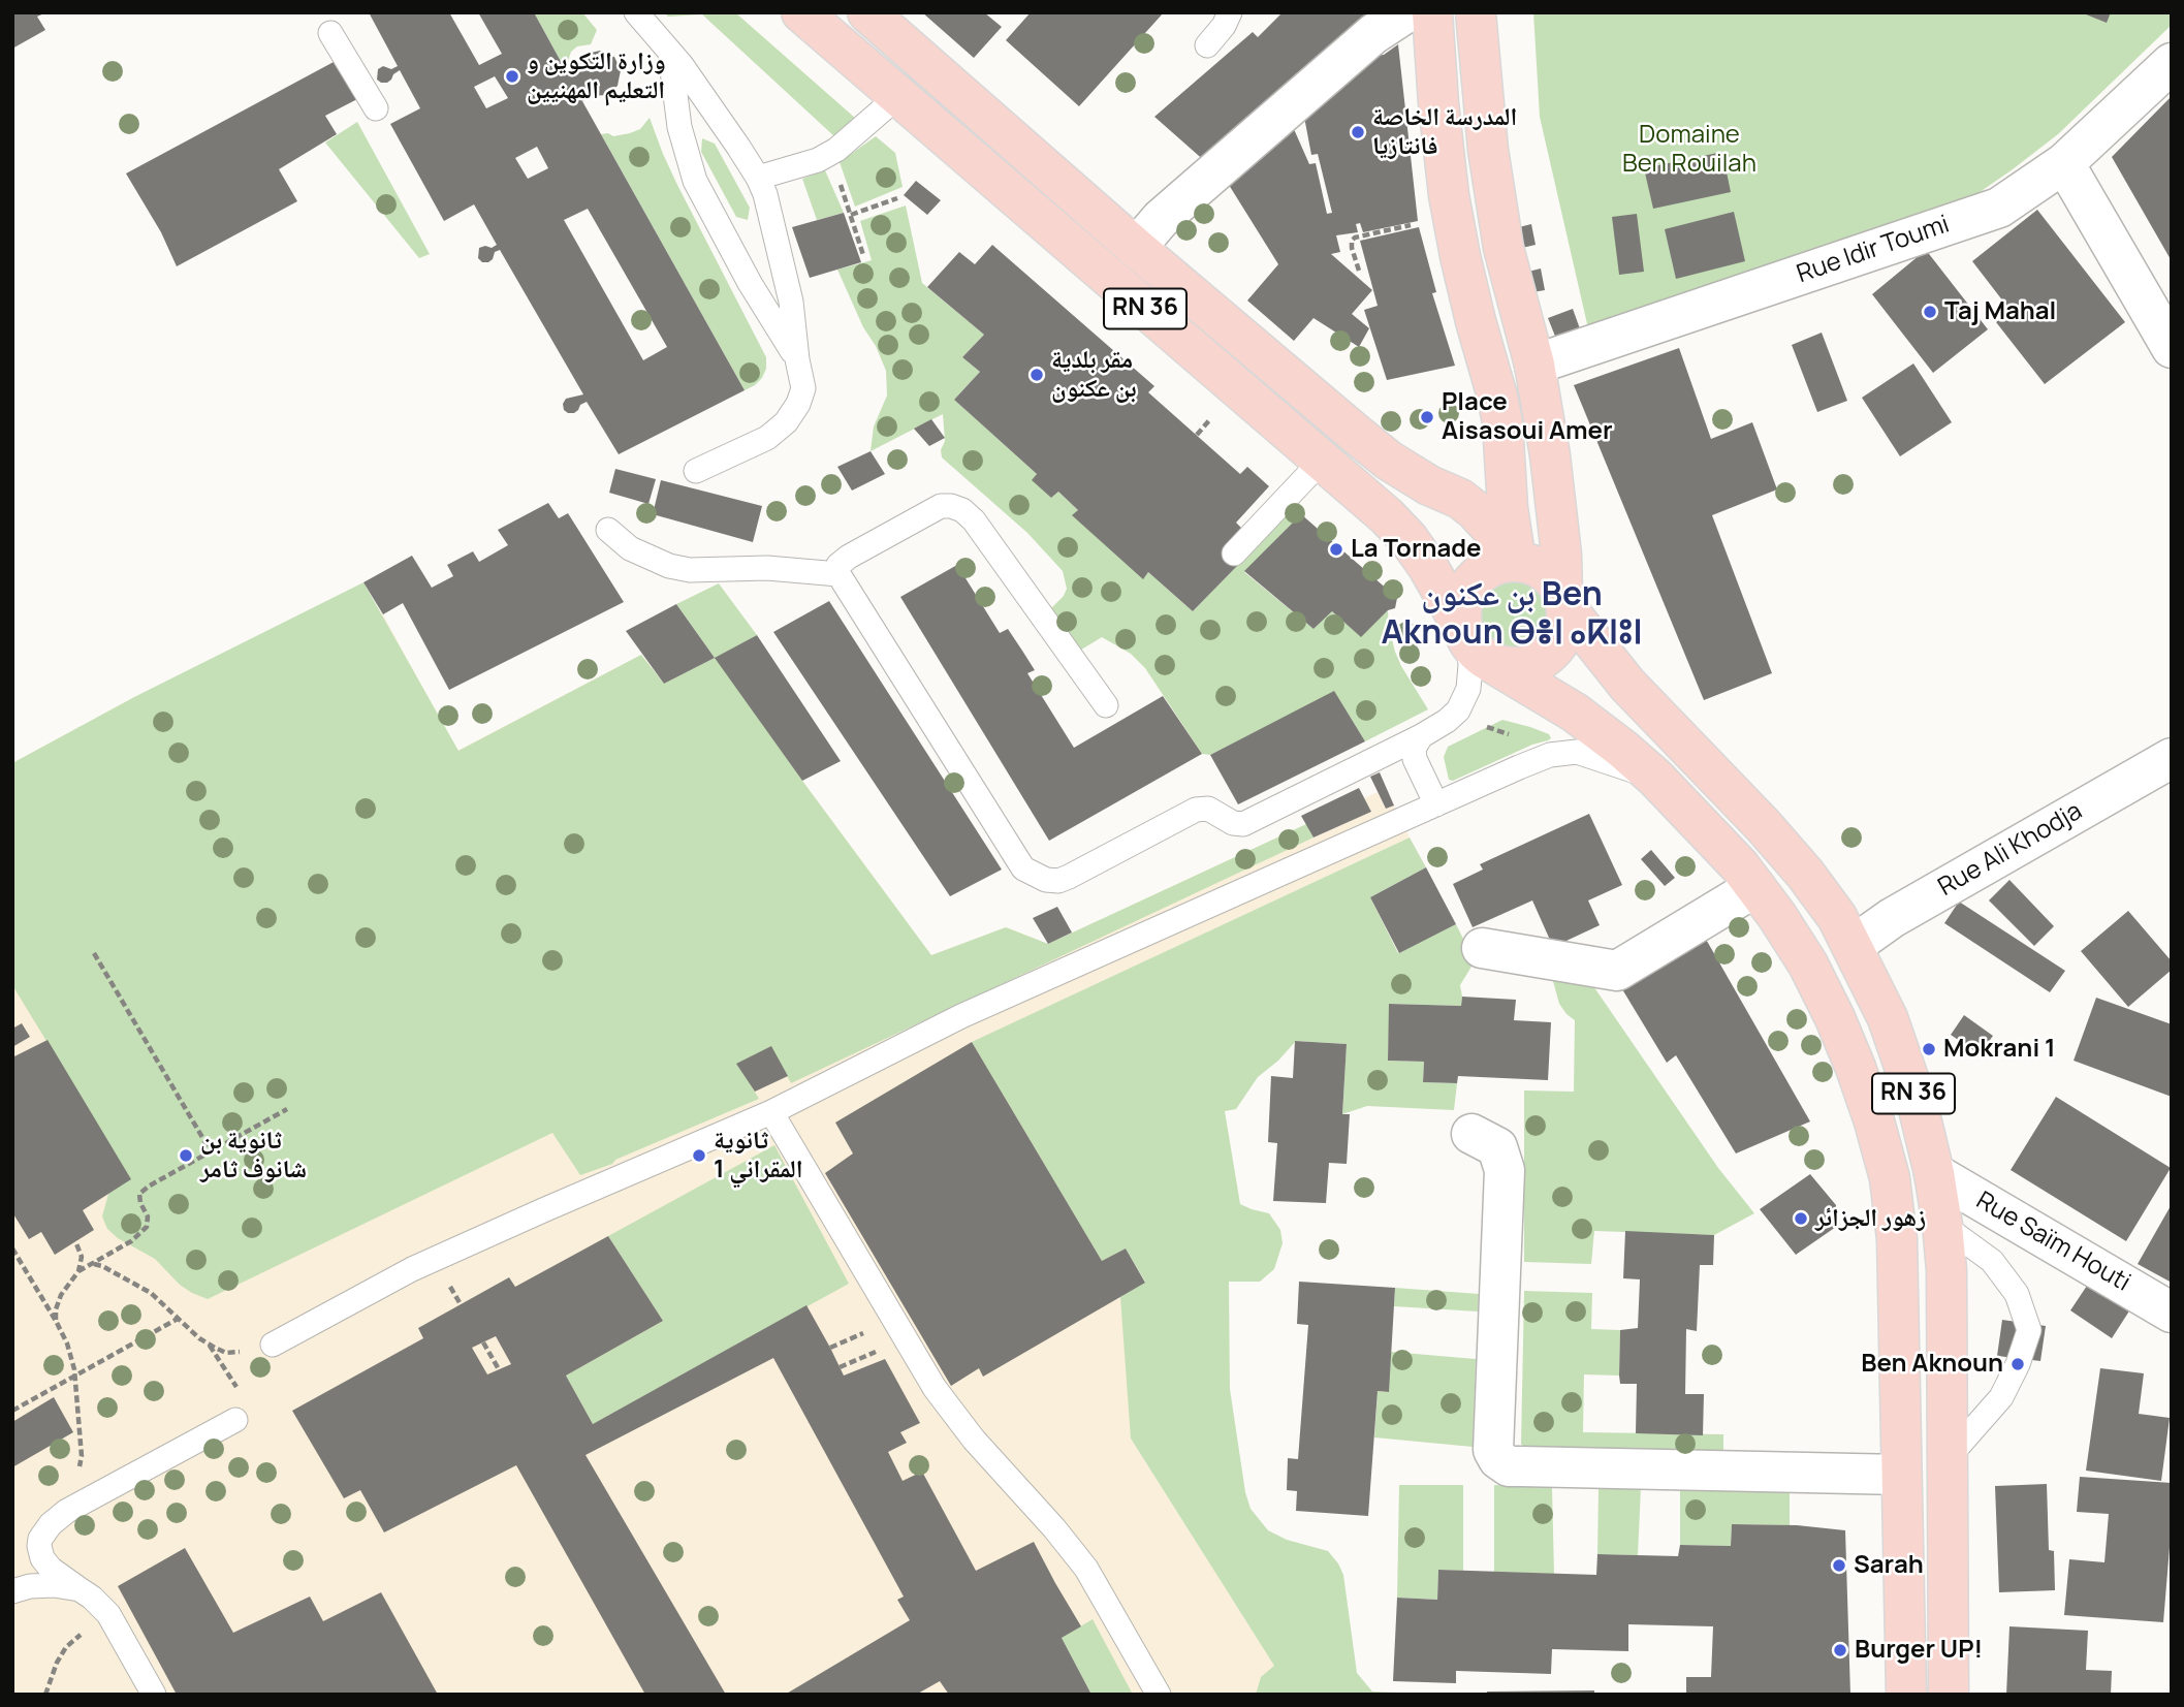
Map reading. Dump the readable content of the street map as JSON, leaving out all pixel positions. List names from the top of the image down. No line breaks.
{"streets":{"main road":["RN 36"],"street":["Rue Idir Toumi","Rue Ali Khodja","Rue Saïm Houti"]},"crossings":[["RN 36","Rue Ali Khodja"],["RN 36","Rue Saïm Houti"]],"districts":["بن عكنون Ben Aknoun ⴱⴻⵏ ⴰⴽⵏⵓⵏ"],"parks":["Domaine Ben Rouilah"],"places":["وزارة التكوين و التعليم المهنيين","المدرسة الخاصة فانتازيا","Taj Mahal","مقر بلدية بن عكنون","Place Aisasoui Amer","La Tornade","Mokrani 1","ثانوية بن شانوف ثامر","ثانوية المقراني 1","زهور الجزائر","Ben Aknoun","Sarah","Burger UP!"]}
